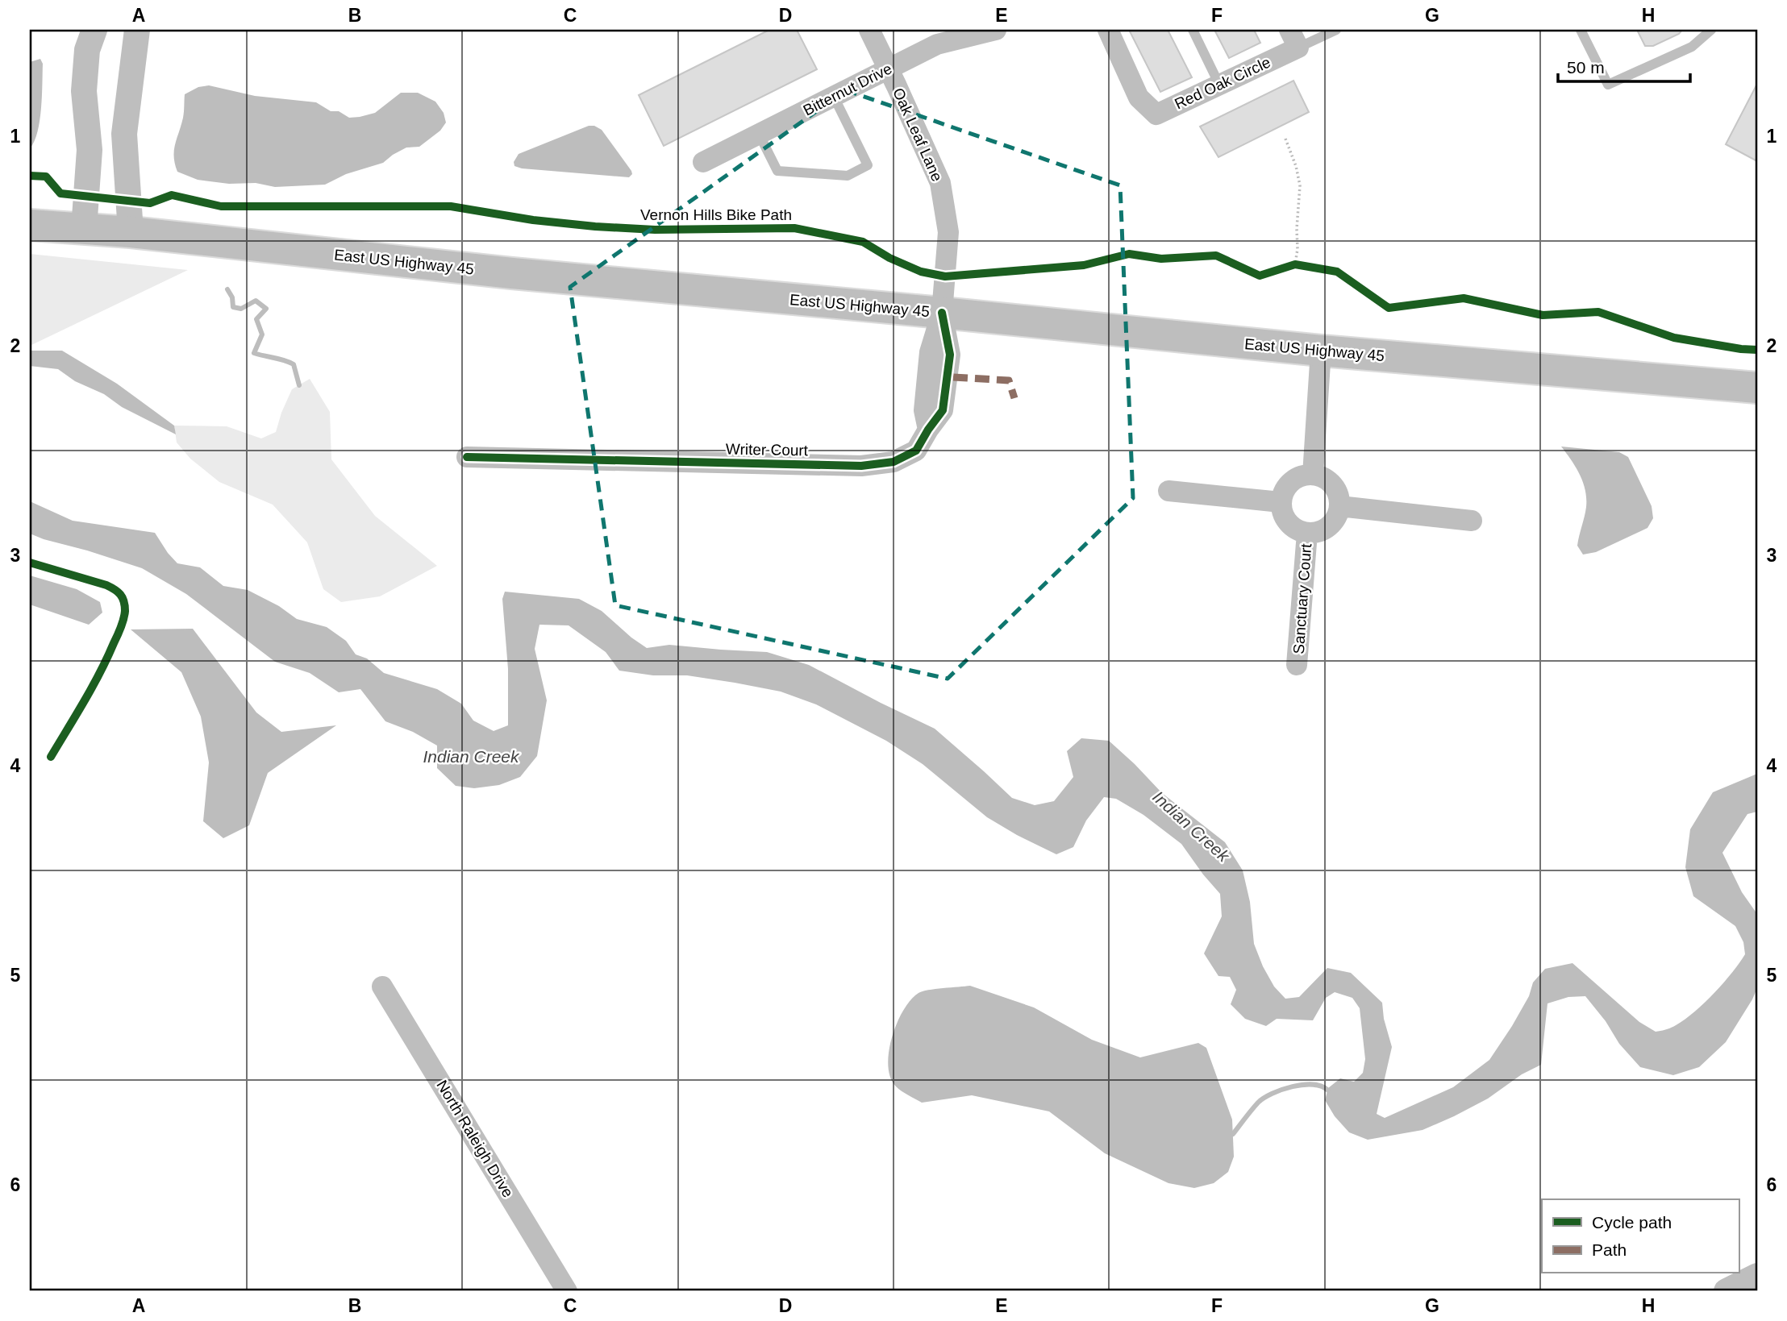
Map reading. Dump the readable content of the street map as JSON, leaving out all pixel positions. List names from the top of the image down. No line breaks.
{"streets":{"main road":["East US Highway 45"],"street":["Red Oak Circle","Bitternut Drive","Oak Leaf Lane","Writer Court","Sanctuary Court","North Raleigh Drive"],"cycle path":["Vernon Hills Bike Path"]},"crossings":[["Bitternut Drive","Oak Leaf Lane"],["Oak Leaf Lane","Vernon Hills Bike Path"],["Oak Leaf Lane","East US Highway 45"],["Oak Leaf Lane","Writer Court"],["East US Highway 45","Writer Court"]],"water":["Indian Creek"],"legend":["Cycle path","Path"],"scale_bar":"50 m","grid":{"columns":["A","B","C","D","E","F","G","H"],"rows":["1","2","3","4","5","6"]}}
